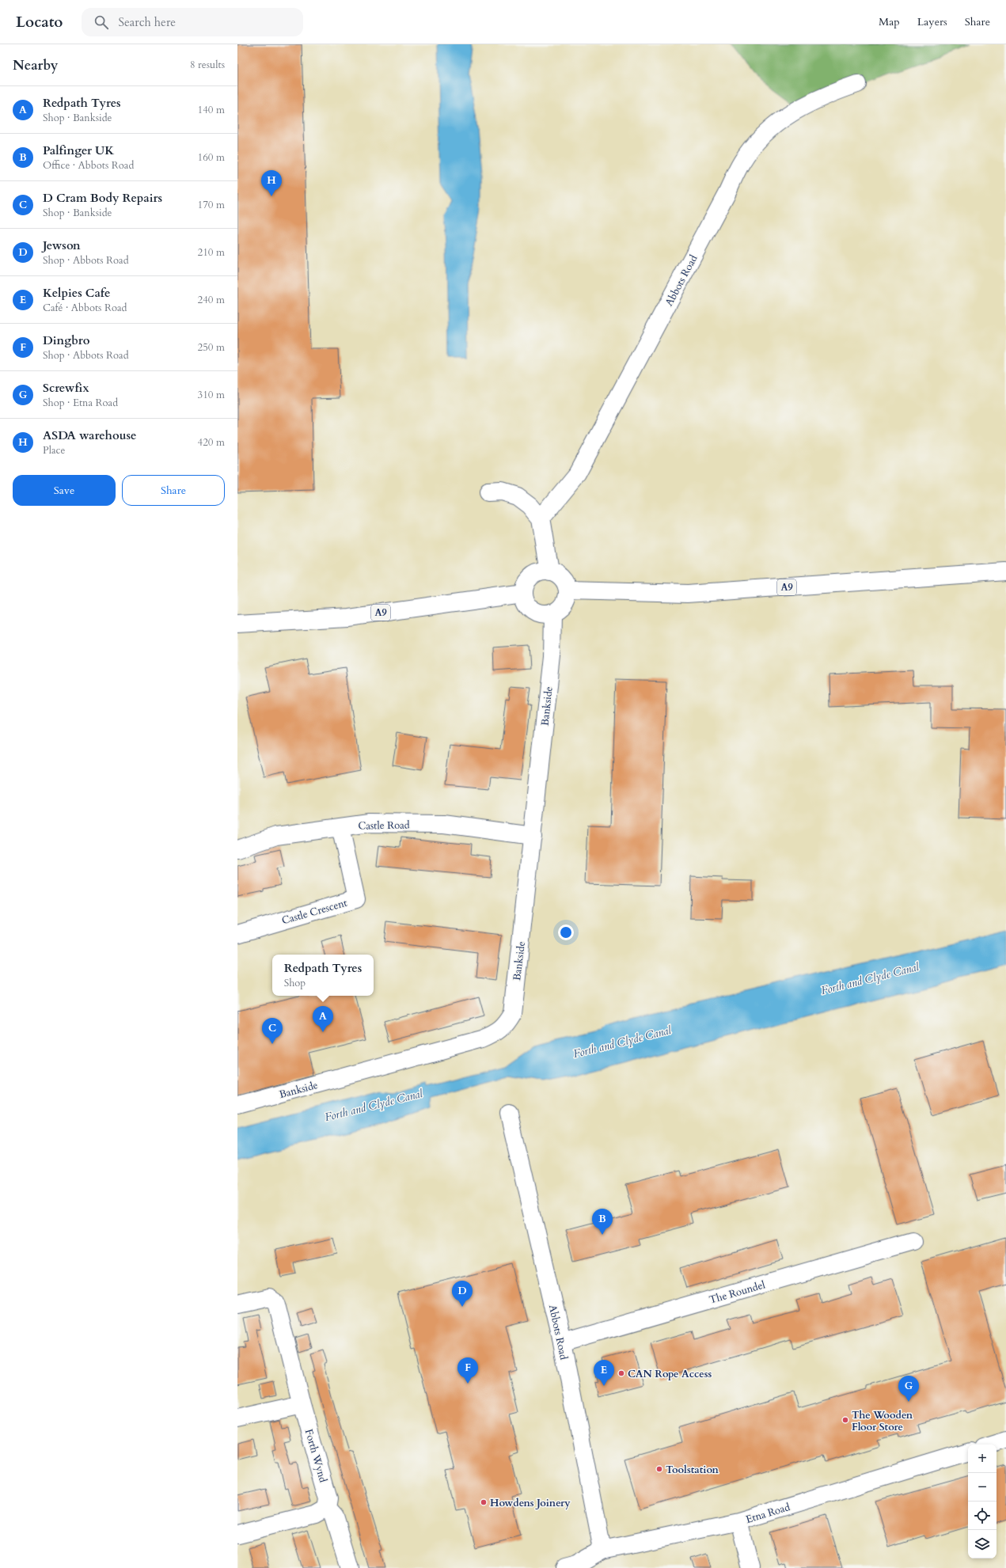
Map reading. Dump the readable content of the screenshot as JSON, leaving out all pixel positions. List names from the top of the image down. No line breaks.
{"streets":{"street":["Abbots Road","A9","Bankside","Castle Road","Castle Crescent","The Roundel","Forth Wynd","Etna Road"]},"crossings":[["Abbots Road","The Roundel"],["Abbots Road","Etna Road"],["A9","Bankside"],["Bankside","Castle Road"],["Castle Road","Castle Crescent"]],"water":["Forth and Clyde Canal"],"places":["CAN Rope Access","The Wooden Floor Store","Toolstation","Howdens Joinery"],"page":{"header":"Locato","search":"Search here","nav":["Map","Layers","Share"],"heading":["Nearby","8 results"],"list":[{"mark":"A","name":"Redpath Tyres","note":"Shop · Bankside","value":"140 m"},{"mark":"B","name":"Palfinger UK","note":"Office · Abbots Road","value":"160 m"},{"mark":"C","name":"D Cram Body Repairs","note":"Shop · Bankside","value":"170 m"},{"mark":"D","name":"Jewson","note":"Shop · Abbots Road","value":"210 m"},{"mark":"E","name":"Kelpies Cafe","note":"Café · Abbots Road","value":"240 m"},{"mark":"F","name":"Dingbro","note":"Shop · Abbots Road","value":"250 m"},{"mark":"G","name":"Screwfix","note":"Shop · Etna Road","value":"310 m"},{"mark":"H","name":"ASDA warehouse","note":"Place","value":"420 m"}],"pins":["H","A","C","B","D","F","E","G"],"buttons":["Save","Share"],"popup":["Redpath Tyres","Shop"],"map_buttons":["+","−"]}}
